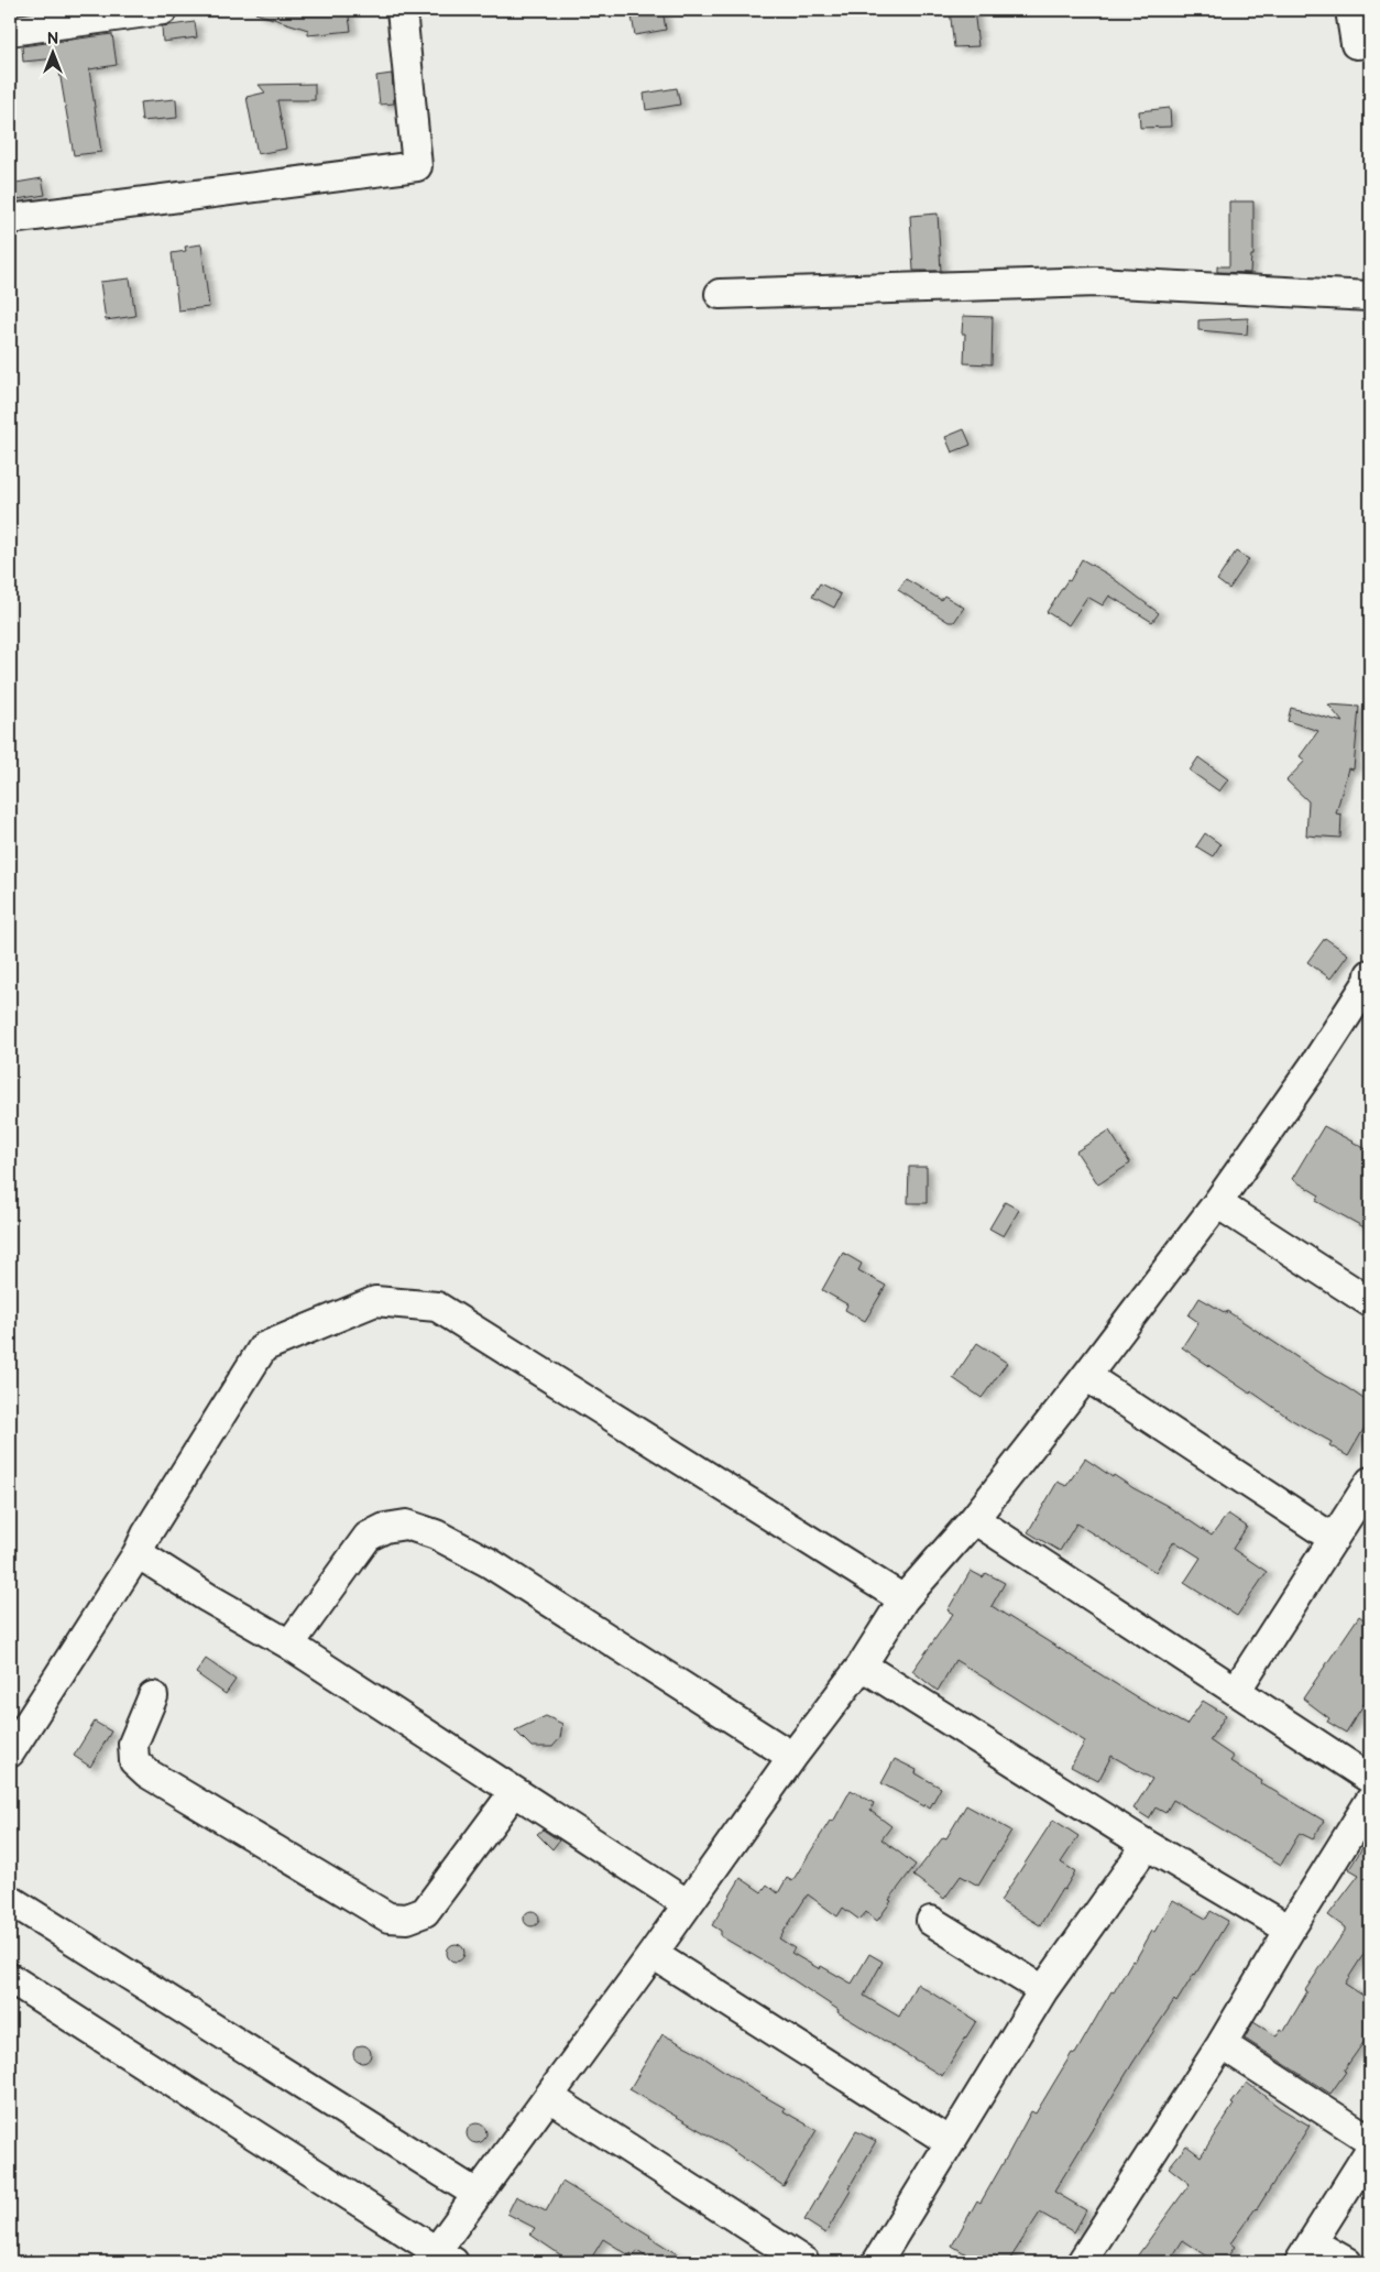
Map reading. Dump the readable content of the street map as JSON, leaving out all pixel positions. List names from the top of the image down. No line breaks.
{"north":"top"}
